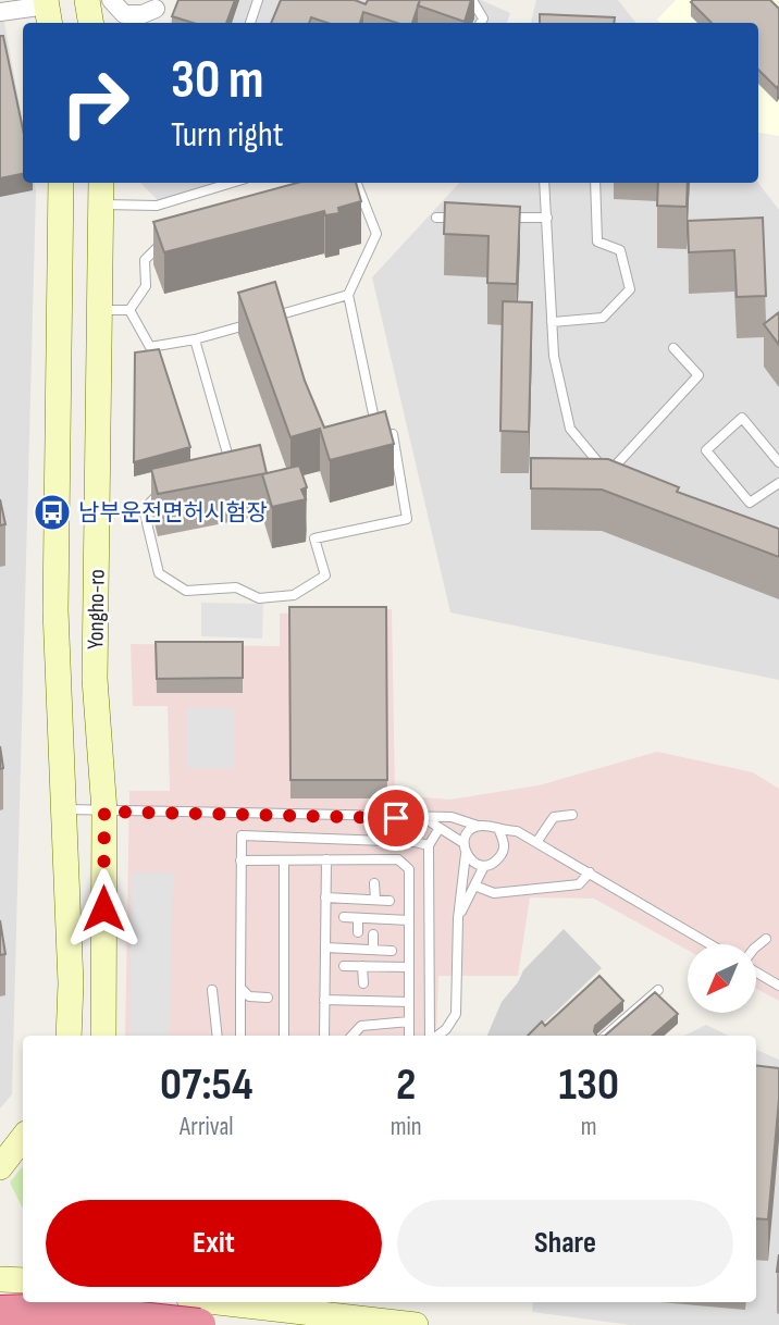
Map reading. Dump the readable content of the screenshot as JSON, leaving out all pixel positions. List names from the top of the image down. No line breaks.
{"streets":{"main road":["Yongho-ro"]},"places":{"bus stop":["남부운전면허시험장"]},"north":"bottom left","page":{"turn":["30 m","Turn right"],"eta":["07:54","Arrival","2","min","130","m"],"buttons":["Exit","Share"]}}
